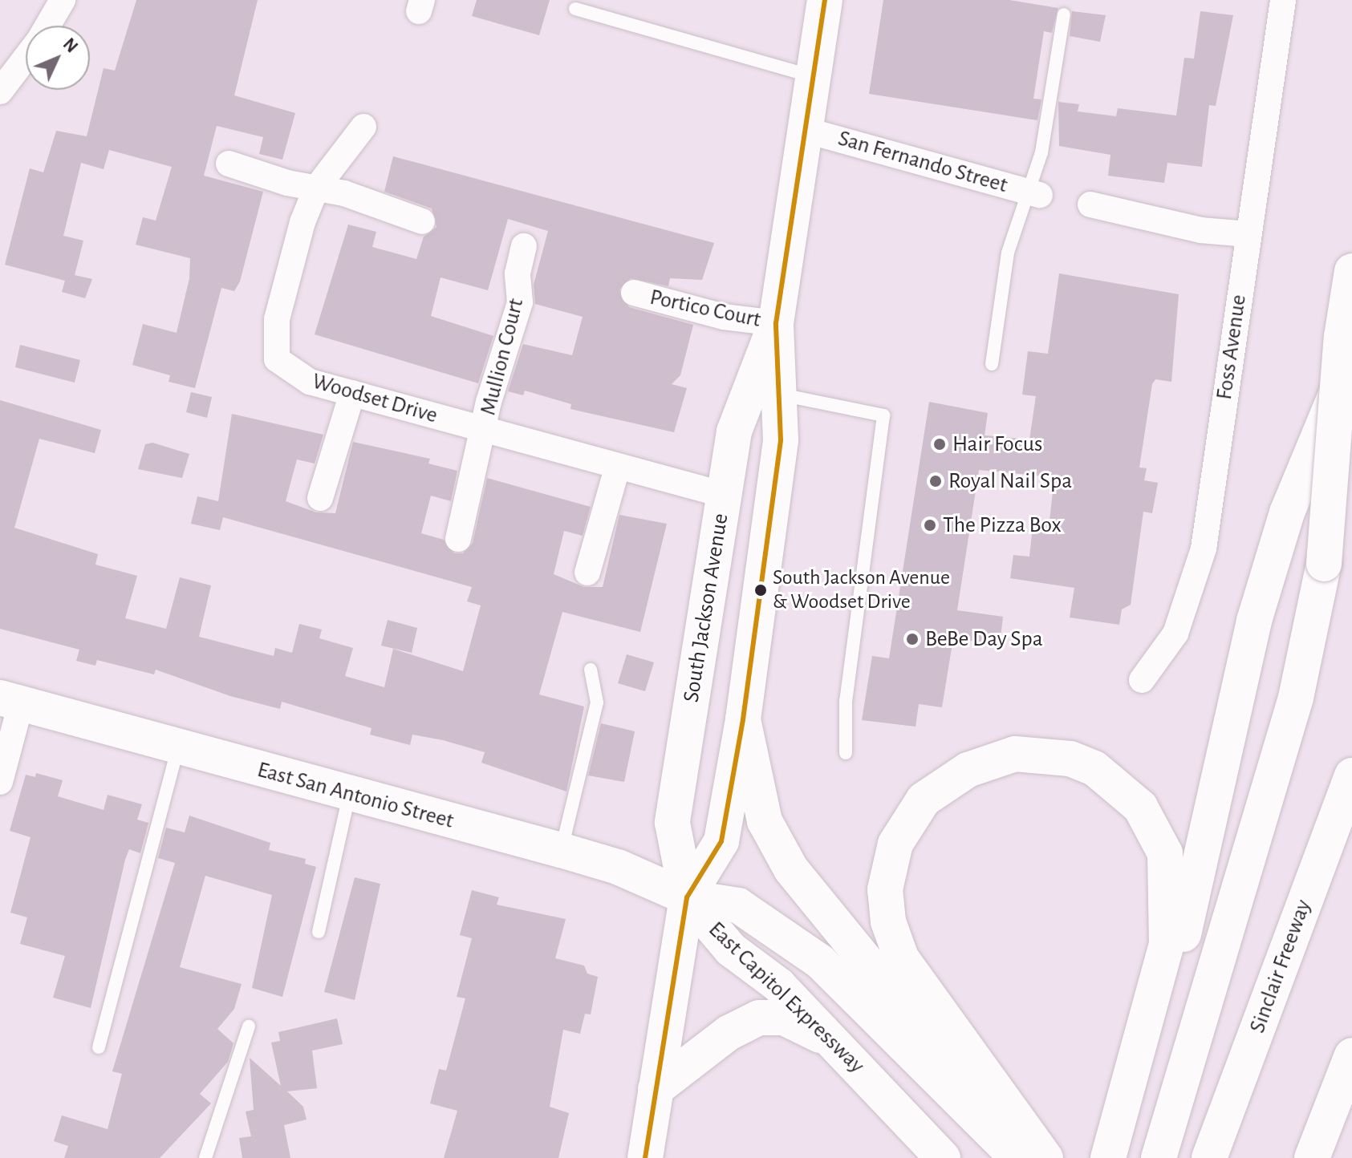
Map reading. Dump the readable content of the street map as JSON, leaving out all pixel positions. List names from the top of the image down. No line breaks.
{"streets":{"main road":["South Jackson Avenue","East San Antonio Street","Sinclair Freeway","East Capitol Expressway"],"street":["San Fernando Street","Portico Court","Foss Avenue","Mullion Court","Woodset Drive"]},"crossings":[["San Fernando Street","South Jackson Avenue"],["Portico Court","South Jackson Avenue"],["Mullion Court","Woodset Drive"],["Woodset Drive","South Jackson Avenue"],["South Jackson Avenue","East San Antonio Street"],["South Jackson Avenue","East Capitol Expressway"],["East San Antonio Street","East Capitol Expressway"]],"places":["Hair Focus","Royal Nail Spa","The Pizza Box","South Jackson Avenue & Woodset Drive","BeBe Day Spa"],"north":"top right"}
